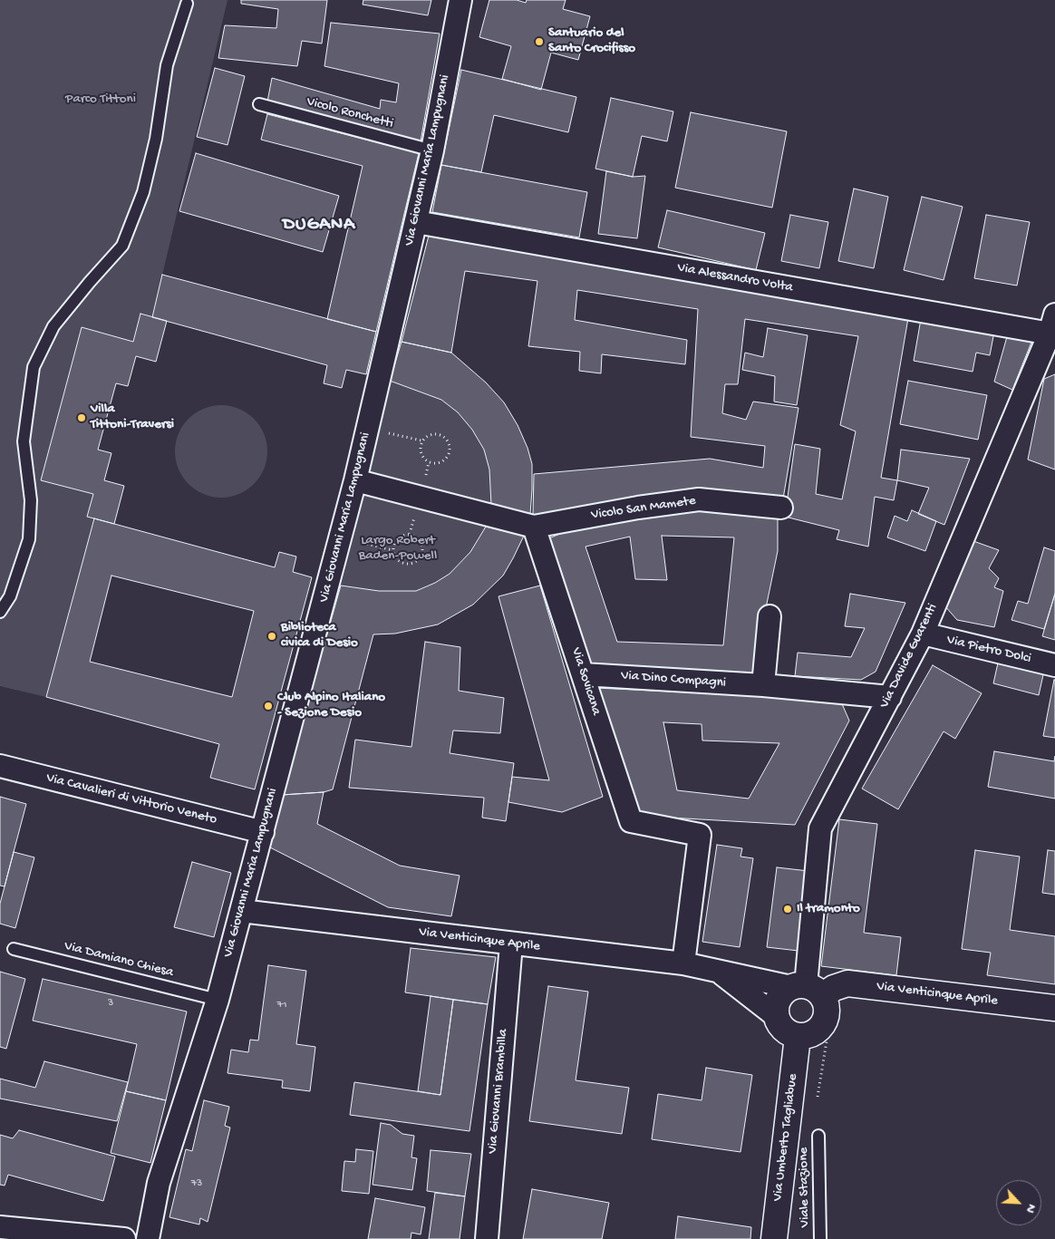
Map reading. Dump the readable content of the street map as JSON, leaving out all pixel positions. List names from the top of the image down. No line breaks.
{"streets":{"street":["Via Giovanni Maria Lampugnani","Via Alessandro Volta","Vicolo San Mamete","Via Pietro Dolci","Via Davide Guarenti","Via Dino Compagni","Via Sovicana","Via Cavalieri di Vittorio Veneto","Via Venticinque Aprile","Via Giovanni Brambilla","Via Umberto Tagliabue"],"lane":["Vicolo Ronchetti","Via Damiano Chiesa","Viale Stazione"]},"crossings":[["Vicolo Ronchetti","Via Giovanni Maria Lampugnani"],["Via Giovanni Maria Lampugnani","Via Alessandro Volta"],["Via Giovanni Maria Lampugnani","Via Cavalieri di Vittorio Veneto"],["Via Giovanni Maria Lampugnani","Via Venticinque Aprile"],["Via Giovanni Maria Lampugnani","Via Damiano Chiesa"],["Via Alessandro Volta","Via Davide Guarenti"],["Vicolo San Mamete","Via Sovicana"],["Via Pietro Dolci","Via Davide Guarenti"],["Via Davide Guarenti","Via Dino Compagni"],["Via Davide Guarenti","Via Venticinque Aprile"],["Via Davide Guarenti","Via Umberto Tagliabue"],["Via Dino Compagni","Via Sovicana"],["Via Sovicana","Via Venticinque Aprile"],["Via Venticinque Aprile","Via Giovanni Brambilla"],["Via Venticinque Aprile","Via Umberto Tagliabue"]],"districts":["DUGANA"],"parks":["Parco Tittoni","Largo Robert Baden-Powell"],"places":["Santuario del Santo Crocifisso","Villa Tittoni-Traversi","Biblioteca civica di Desio","Club Alpino Italiano - Sezione Desio","Il tramonto"],"house_numbers":["3","71","73"],"north":"bottom right"}
